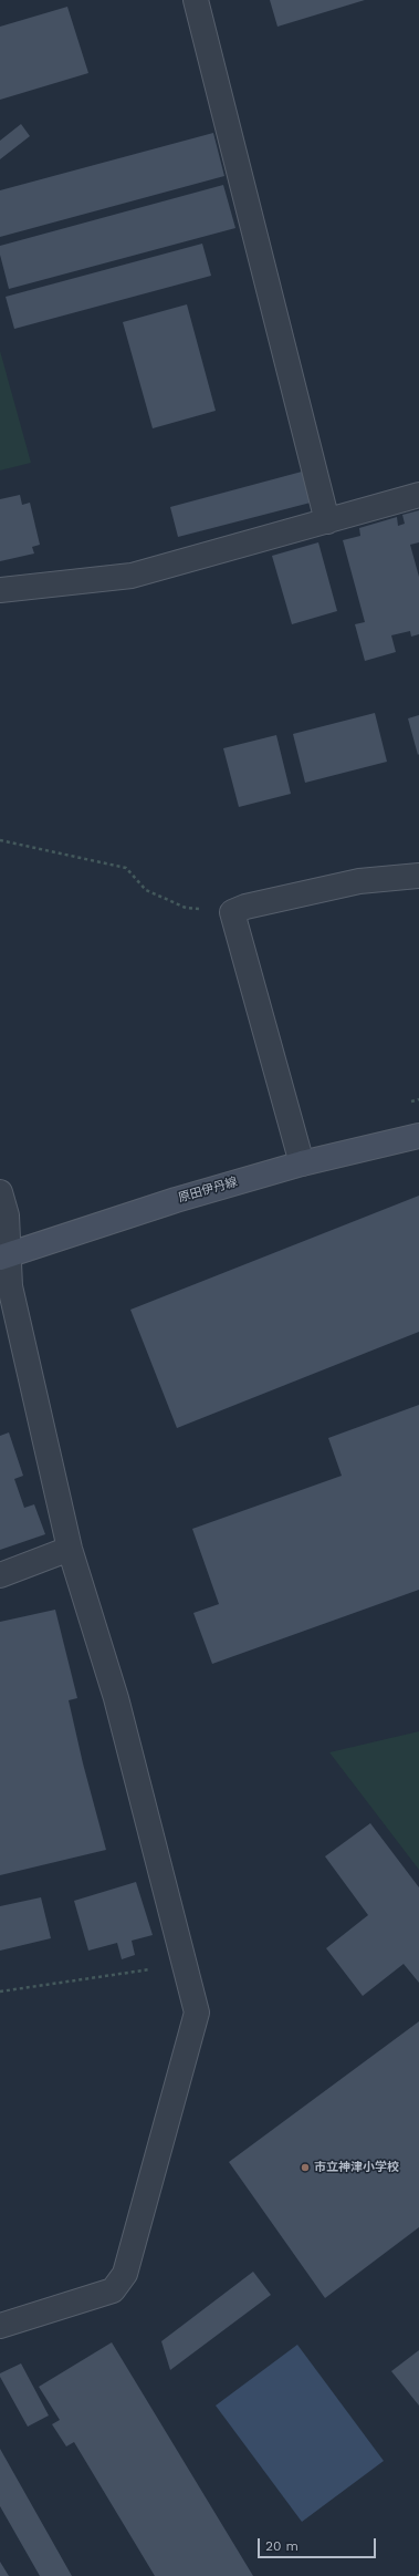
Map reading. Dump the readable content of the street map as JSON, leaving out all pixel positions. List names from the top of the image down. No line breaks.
{"streets":{"street":["原田伊丹線"]},"places":["市立神津小学校"],"scale_bar":"20 m"}
